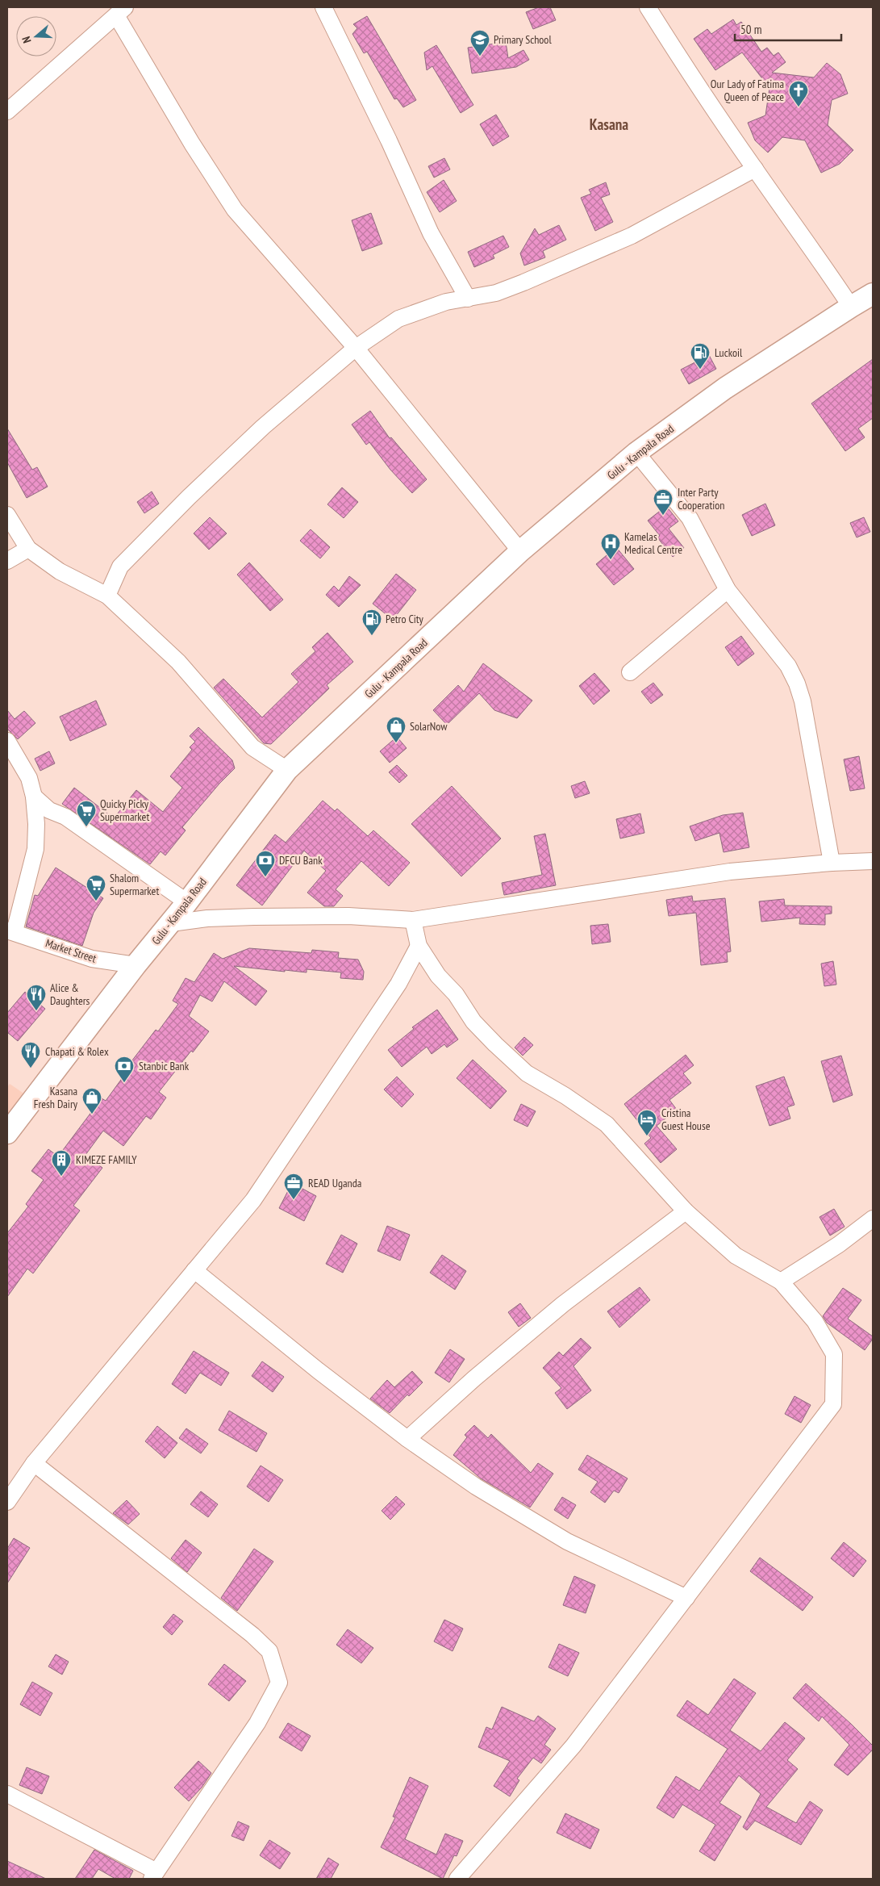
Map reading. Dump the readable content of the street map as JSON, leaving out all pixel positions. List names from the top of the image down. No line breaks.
{"streets":{"main road":["Gulu - Kampala Road"],"street":["Market Street"]},"crossings":[["Gulu - Kampala Road","Market Street"]],"districts":["Kasana"],"places":{"school or university":["Primary School"],"church":["Our Lady of Fatima Queen of Peace"],"fuel station":["Luckoil","Petro City"],"office":["Inter Party Cooperation","READ Uganda"],"hospital":["Kamelas Medical Centre"],"shop":["SolarNow","Kasana Fresh Dairy"],"supermarket":["Quicky Picky Supermarket","Shalom Supermarket"],"bank":["DFCU Bank","Stanbic Bank"],"restaurant":["Alice & Daughters","Chapati & Rolex"],"hotel":["Cristina Guest House"],"building":["KIMEZE FAMILY"]},"scale_bar":"50 m","north":"left"}
